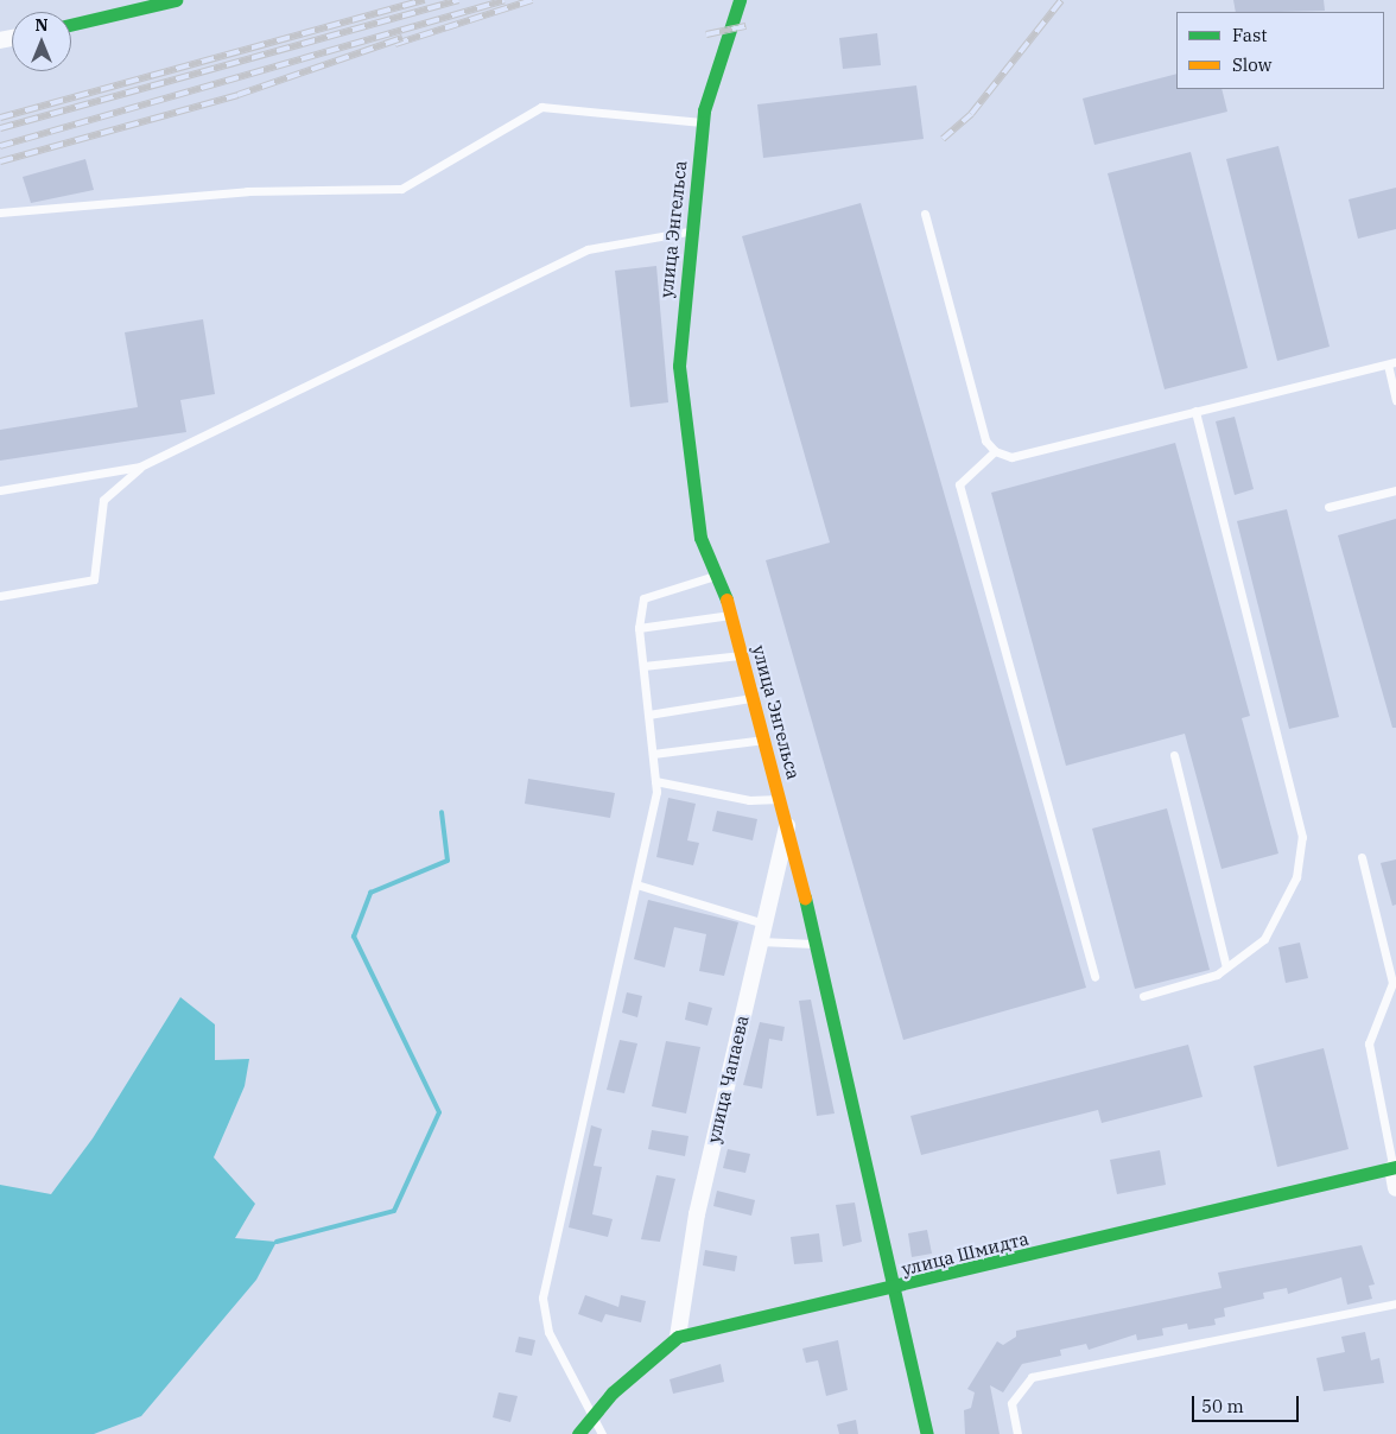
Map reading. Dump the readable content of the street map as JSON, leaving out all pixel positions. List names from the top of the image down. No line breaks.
{"streets":{"street":["улица Энгельса","улица Чапаева","улица Шмидта"]},"crossings":[["улица Энгельса","улица Чапаева"],["улица Энгельса","улица Шмидта"],["улица Чапаева","улица Шмидта"]],"legend":["Fast","Slow"],"scale_bar":"50 m","north":"top"}
